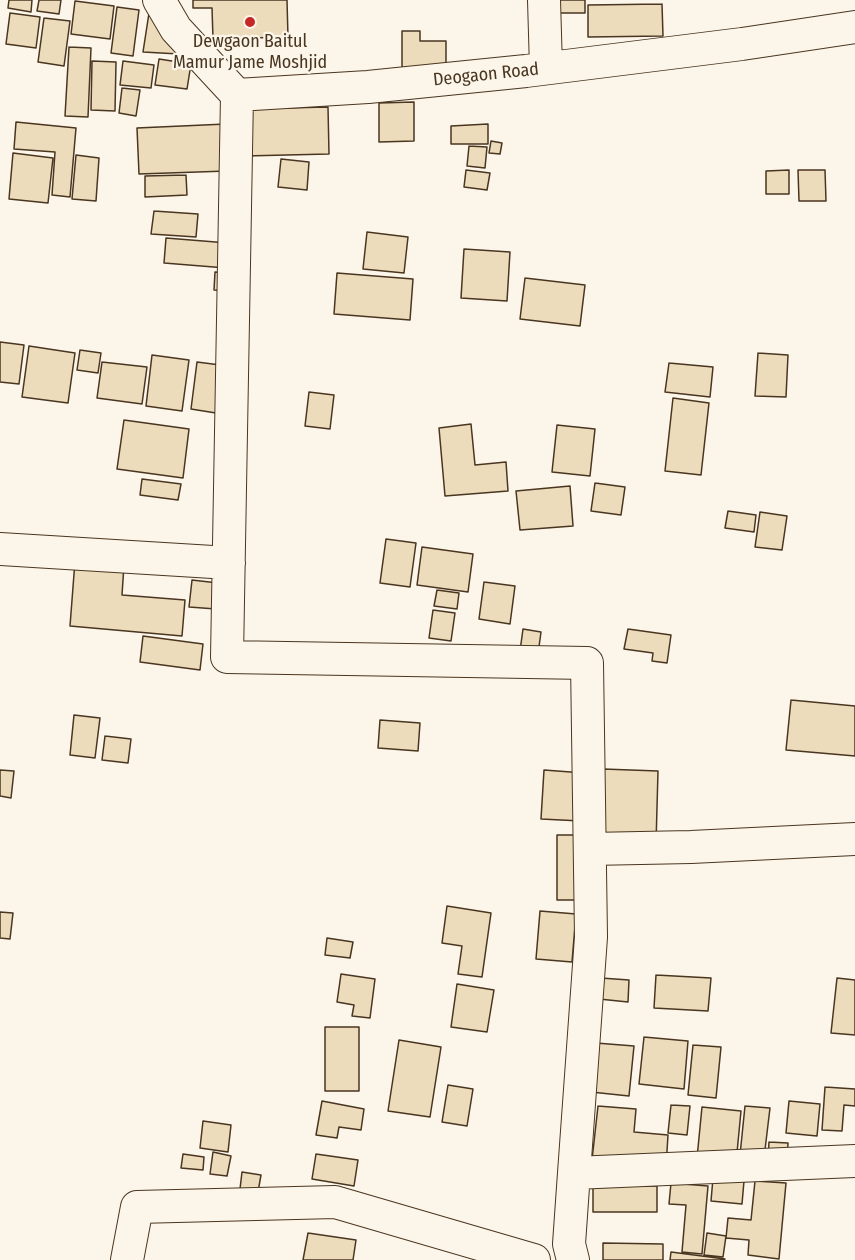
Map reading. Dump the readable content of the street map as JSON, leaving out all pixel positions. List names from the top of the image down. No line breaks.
{"streets":{"street":["Deogaon Road"]},"places":["Dewgaon Baitul Mamur Jame Moshjid"]}
